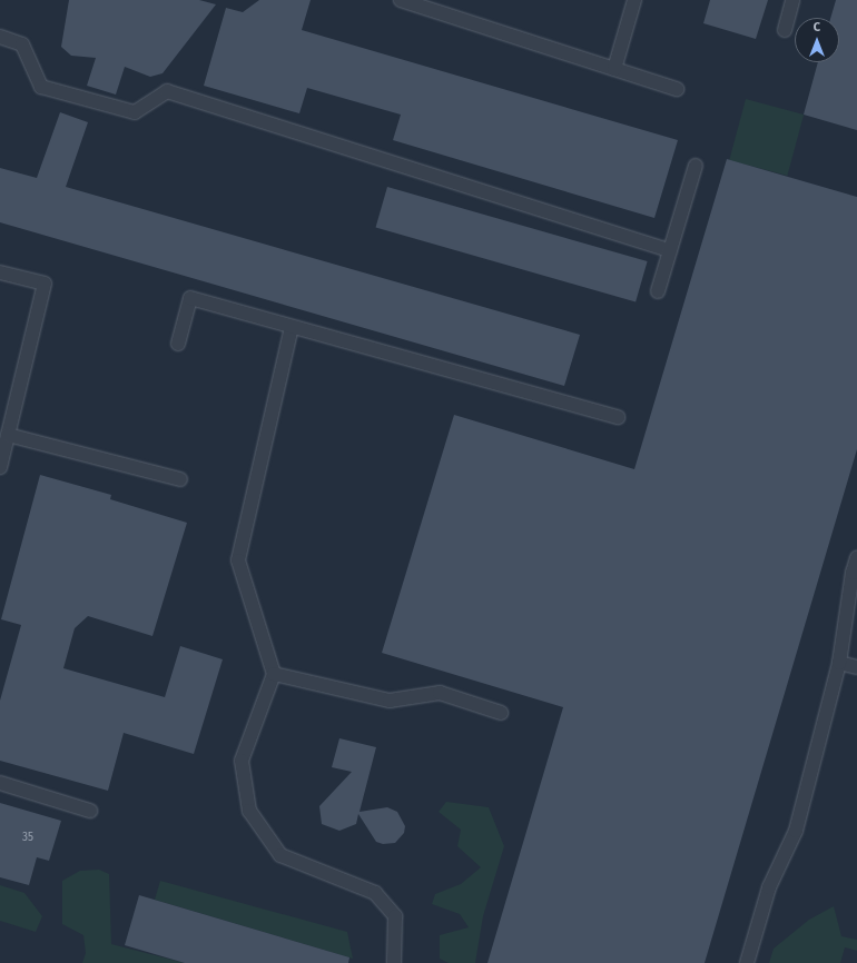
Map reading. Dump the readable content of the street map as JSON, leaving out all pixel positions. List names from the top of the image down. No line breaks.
{"house_numbers":["35"],"north":"top"}
